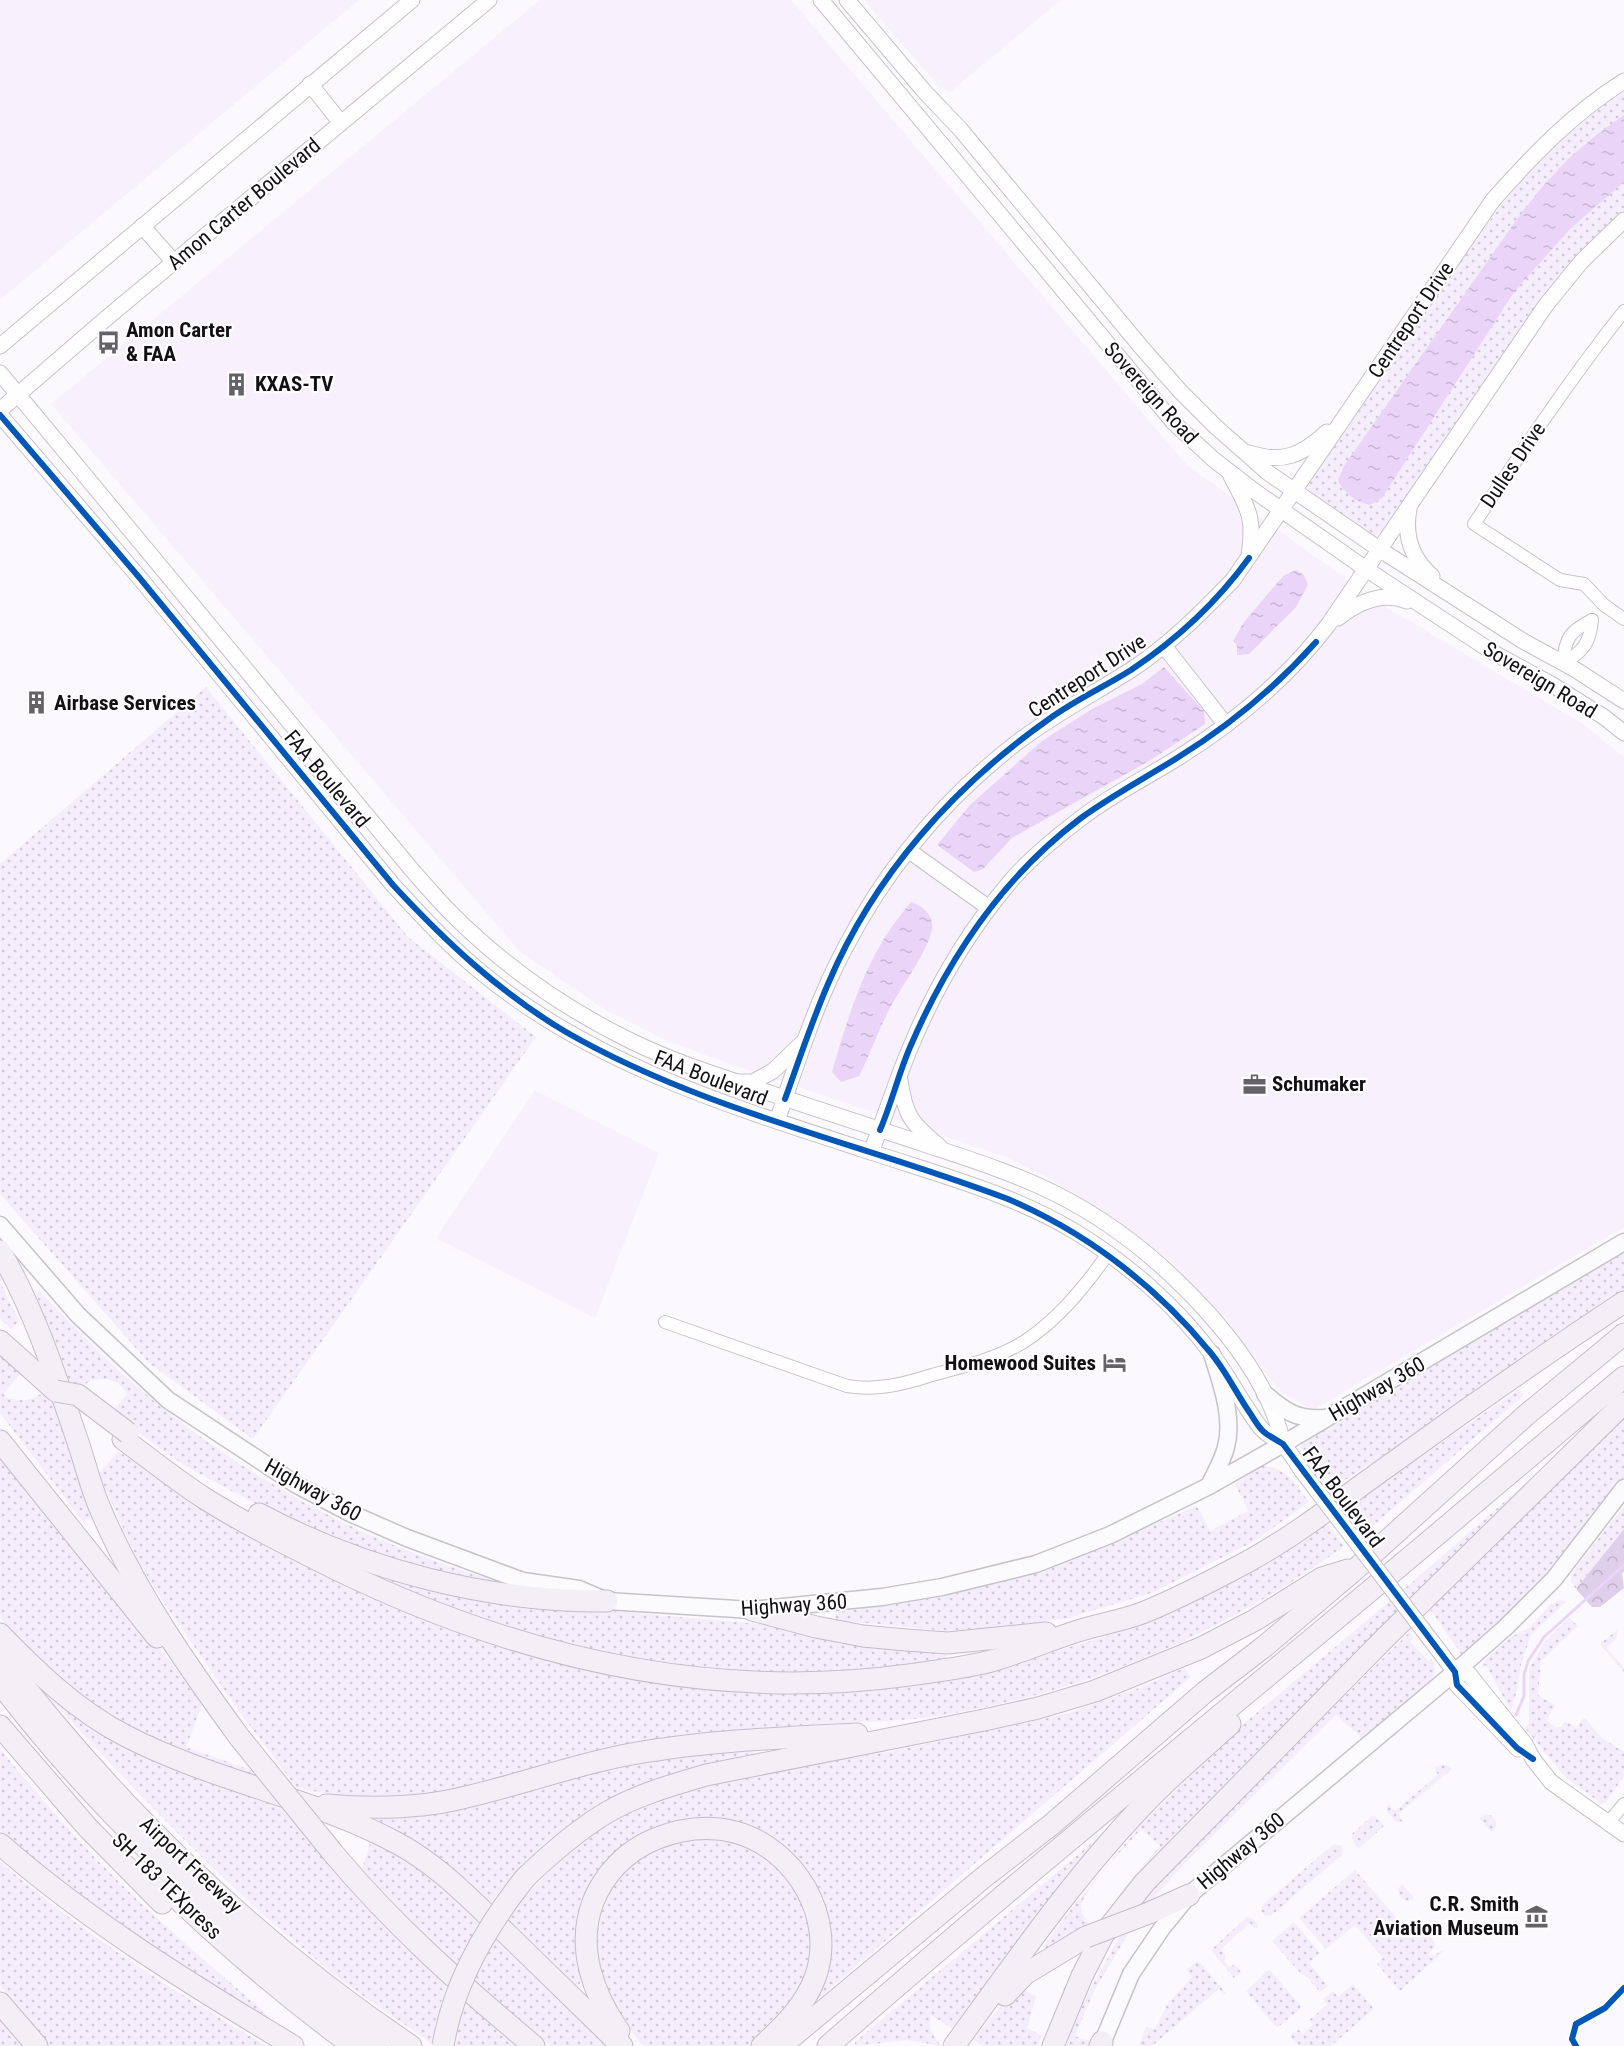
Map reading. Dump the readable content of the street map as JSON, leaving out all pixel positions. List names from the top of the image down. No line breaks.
{"streets":{"highway":["Airport Freeway","SH 183 TEXpress"],"main road":["Highway 360"],"street":["Amon Carter Boulevard","Centreport Drive","Sovereign Road","Dulles Drive","FAA Boulevard"]},"crossings":[["Amon Carter Boulevard","FAA Boulevard"],["Centreport Drive","Sovereign Road"],["Centreport Drive","FAA Boulevard"],["FAA Boulevard","Highway 360"]],"places":{"bus stop":["Amon Carter & FAA"],"building":["KXAS-TV","Airbase Services"],"office":["Schumaker"],"hotel":["Homewood Suites"],"museum":["C.R. Smith Aviation Museum"]}}
